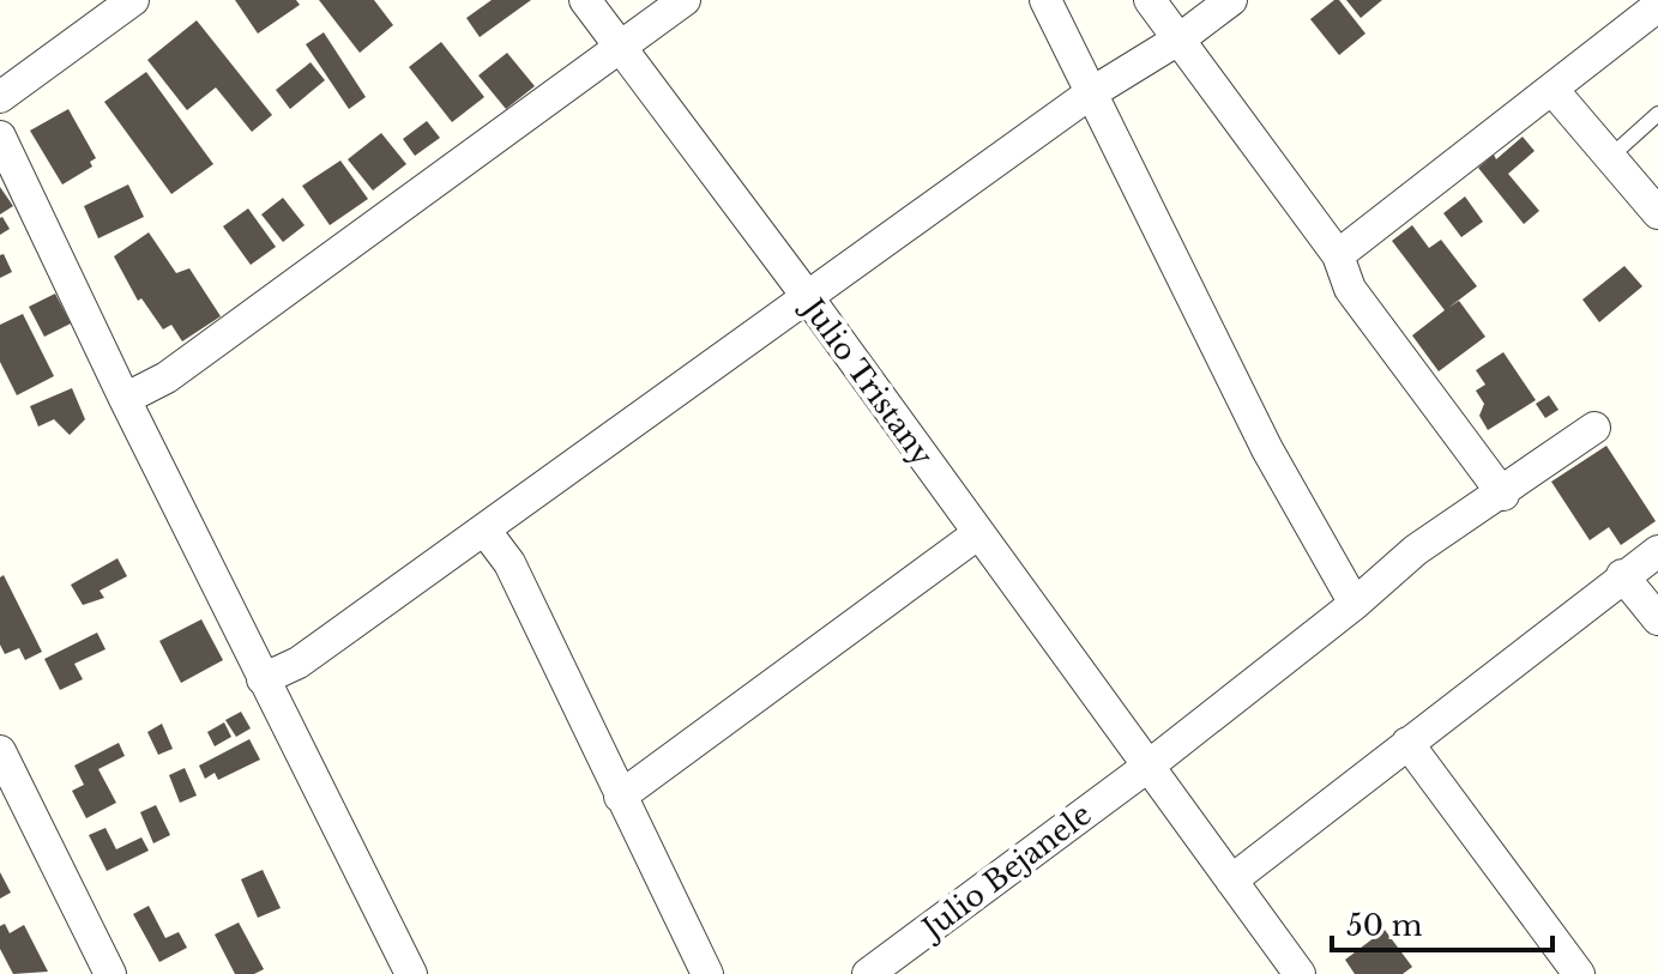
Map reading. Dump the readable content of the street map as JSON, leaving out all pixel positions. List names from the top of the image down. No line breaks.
{"streets":{"street":["Julio Tristany","Julio Bejanele"]},"crossings":[["Julio Tristany","Julio Bejanele"]],"scale_bar":"50 m"}
